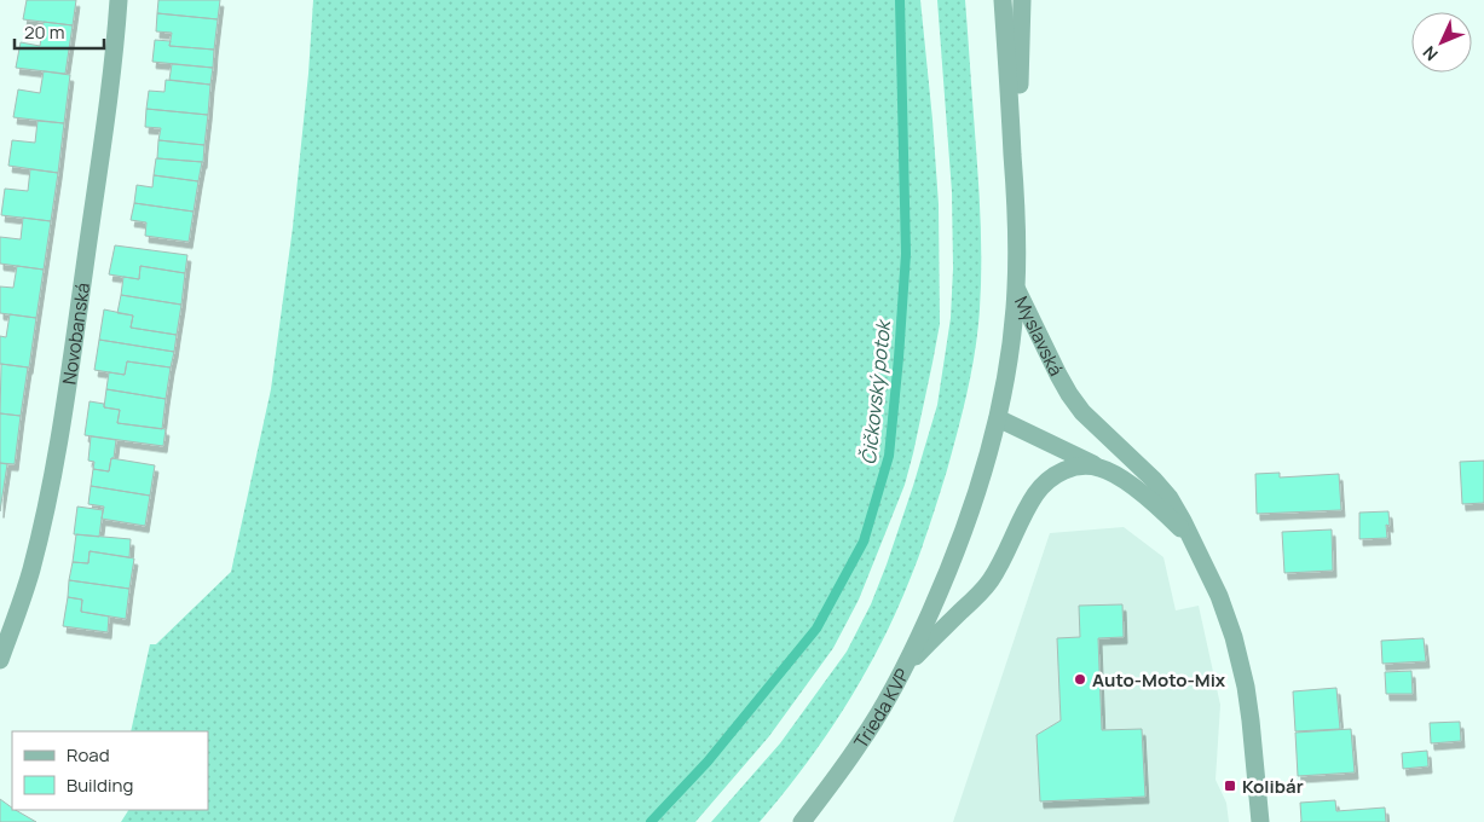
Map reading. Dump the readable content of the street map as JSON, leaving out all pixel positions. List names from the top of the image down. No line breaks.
{"streets":{"street":["Novobanská","Myslavská","Trieda KVP"]},"crossings":[["Myslavská","Trieda KVP"]],"water":["Čičkovský potok"],"places":{"other":["Auto-Moto-Mix"],"transit":["Kolibár"]},"legend":["Road","Building"],"scale_bar":"20 m","north":"bottom left"}
